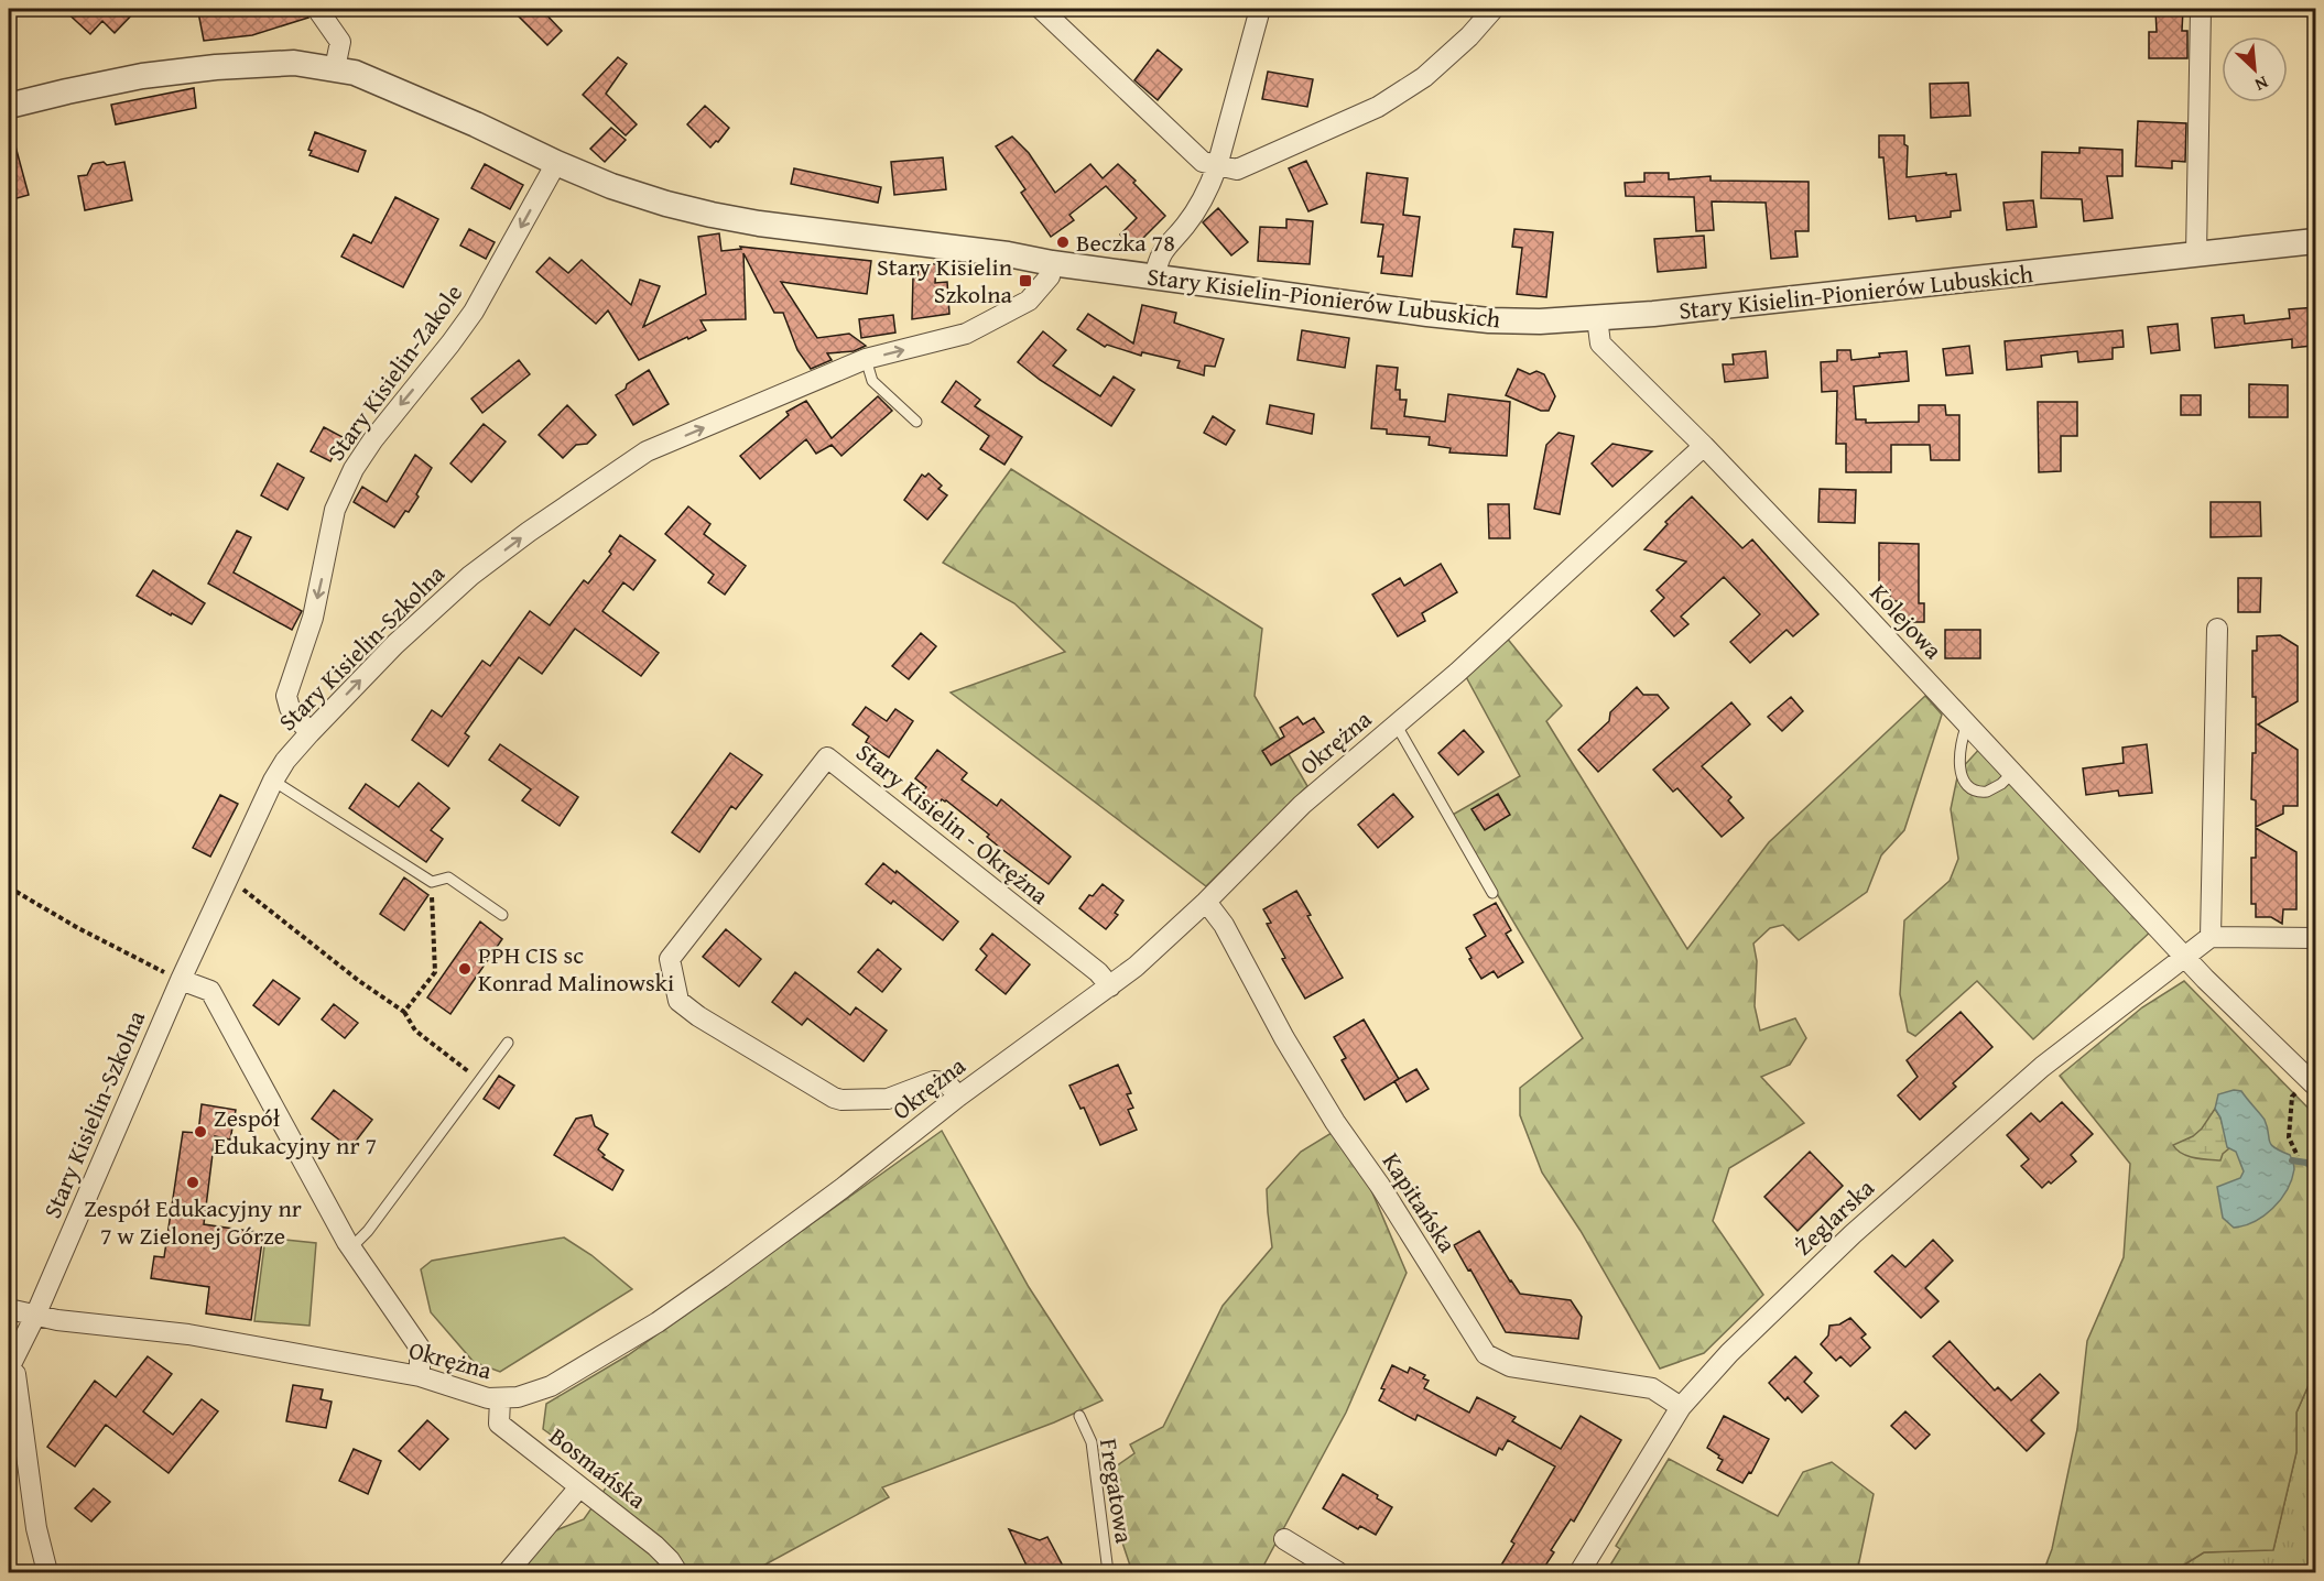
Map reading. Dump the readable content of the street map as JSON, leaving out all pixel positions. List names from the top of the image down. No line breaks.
{"streets":{"street":["Stary Kisielin-Pionierów Lubuskich","Stary Kisielin-Zakole","Kolejowa","Stary Kisielin-Szkolna","Okrężna","Stary Kisielin - Okrężna","Kapitańska","Żeglarska","Bosmańska"],"lane":["Fregatowa"]},"crossings":[["Stary Kisielin-Pionierów Lubuskich","Stary Kisielin-Zakole"],["Stary Kisielin-Pionierów Lubuskich","Kolejowa"],["Stary Kisielin-Pionierów Lubuskich","Stary Kisielin-Szkolna"],["Stary Kisielin-Zakole","Stary Kisielin-Szkolna"],["Kolejowa","Okrężna"],["Kolejowa","Żeglarska"],["Stary Kisielin-Szkolna","Okrężna"],["Okrężna","Stary Kisielin - Okrężna"],["Okrężna","Kapitańska"],["Okrężna","Bosmańska"],["Kapitańska","Żeglarska"]],"one_way":["Stary Kisielin-Zakole","Stary Kisielin-Szkolna"],"places":{"other":["Beczka 78","PPH CIS sc Konrad Malinowski","Zespół Edukacyjny nr 7","Zespół Edukacyjny nr 7 w Zielonej Górze"],"transit":["Stary Kisielin Szkolna"]},"north":"bottom right"}
